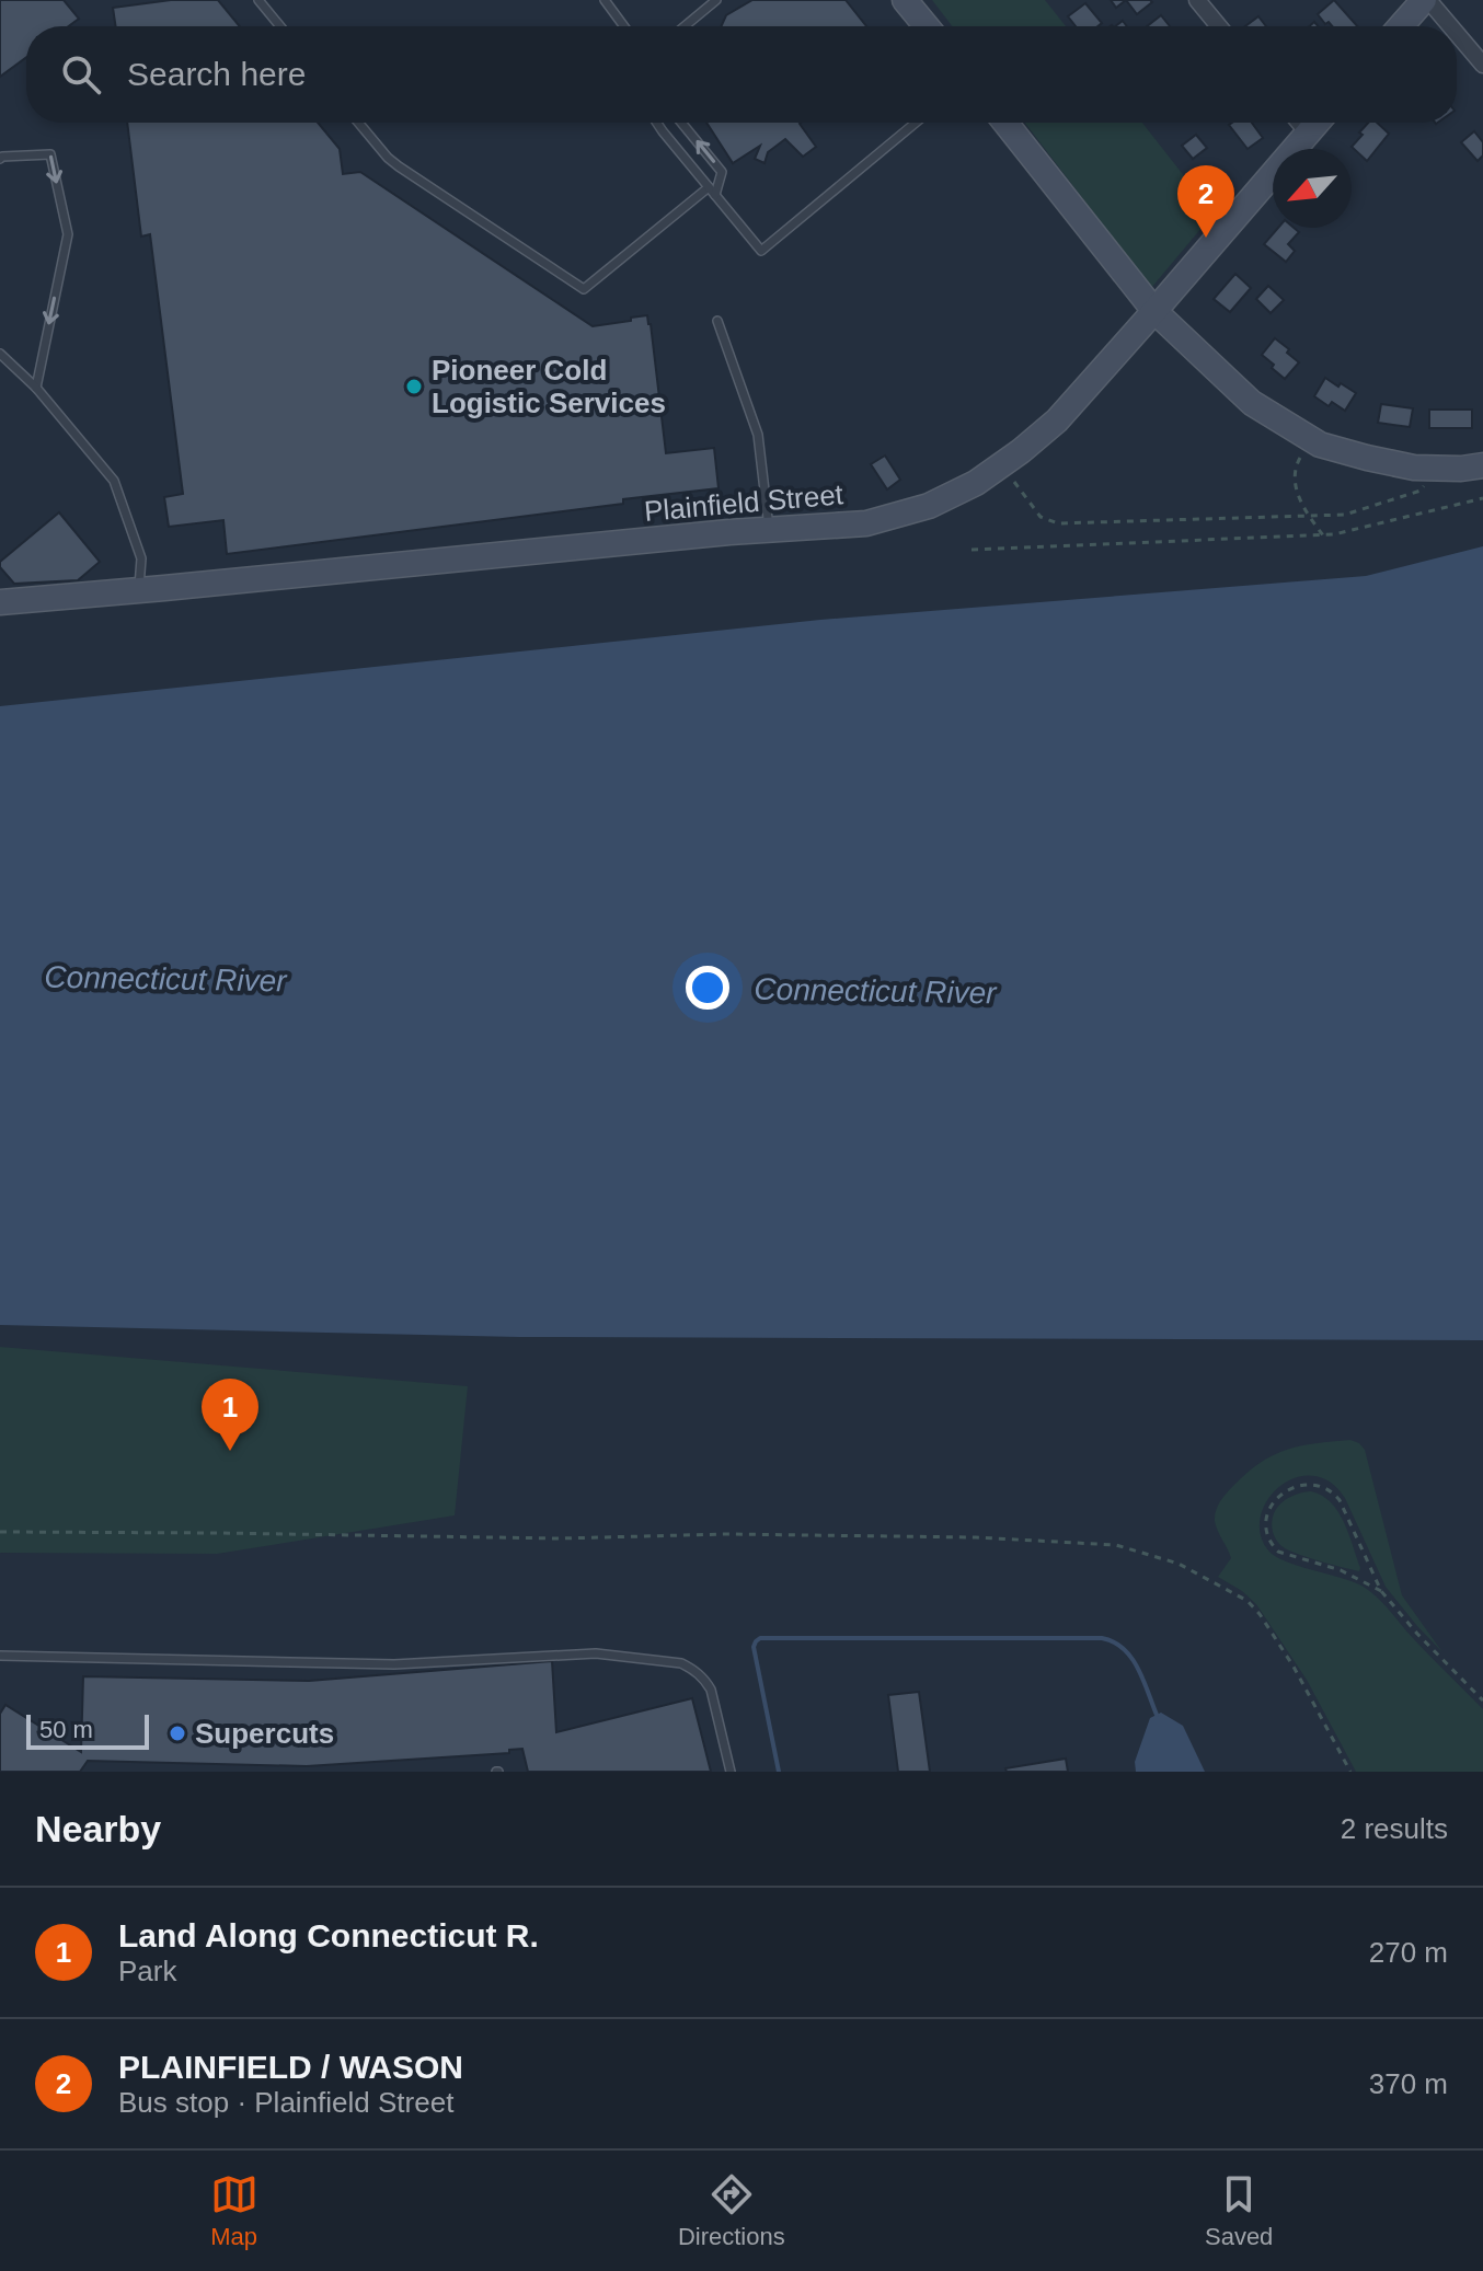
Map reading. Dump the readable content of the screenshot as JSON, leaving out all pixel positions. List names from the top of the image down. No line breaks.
{"streets":{"street":["Plainfield Street"]},"water":["Connecticut River"],"places":["Pioneer Cold Logistic Services","Supercuts"],"scale_bar":"50 m","north":"bottom left","page":{"search":"Search here","pins":["2","1"],"scale":"50 m","heading":["Nearby","2 results"],"list":[{"mark":"1","name":"Land Along Connecticut R.","note":"Park","value":"270 m"},{"mark":"2","name":"PLAINFIELD / WASON","note":"Bus stop · Plainfield Street","value":"370 m"}],"nav":["Map","Directions","Saved"]}}
